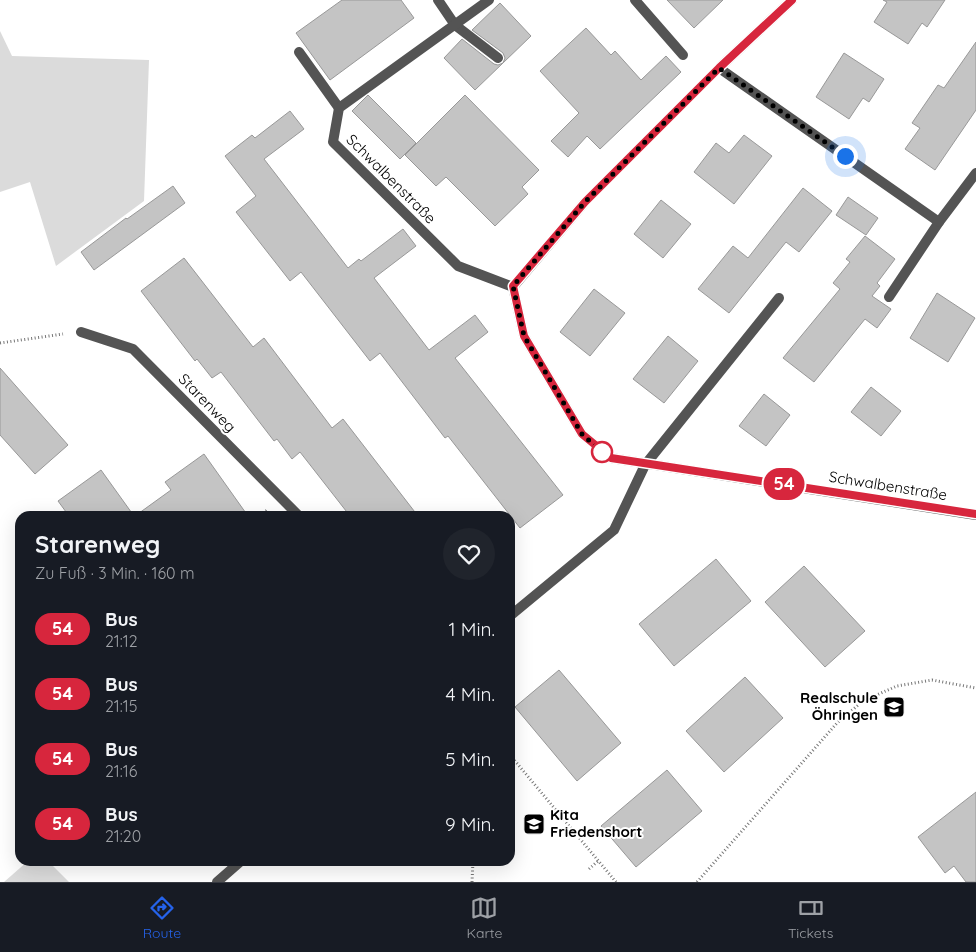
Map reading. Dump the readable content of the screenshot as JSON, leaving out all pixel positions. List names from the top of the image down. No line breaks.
{"streets":{"street":["Schwalbenstraße","Starenweg"]},"places":{"school or university":["Realschule Öhringen","Kita Friedenshort"]},"lines":["bus line 54"],"page":{"on_map":"54","heading":["Starenweg","Zu Fuß · 3 Min. · 160 m"],"list":[{"mark":"54","name":"Bus","note":"21:12","value":"1 Min."},{"mark":"54","name":"Bus","note":"21:15","value":"4 Min."},{"mark":"54","name":"Bus","note":"21:16","value":"5 Min."},{"mark":"54","name":"Bus","note":"21:20","value":"9 Min."}],"tabs":["Route","Karte","Tickets"]}}
